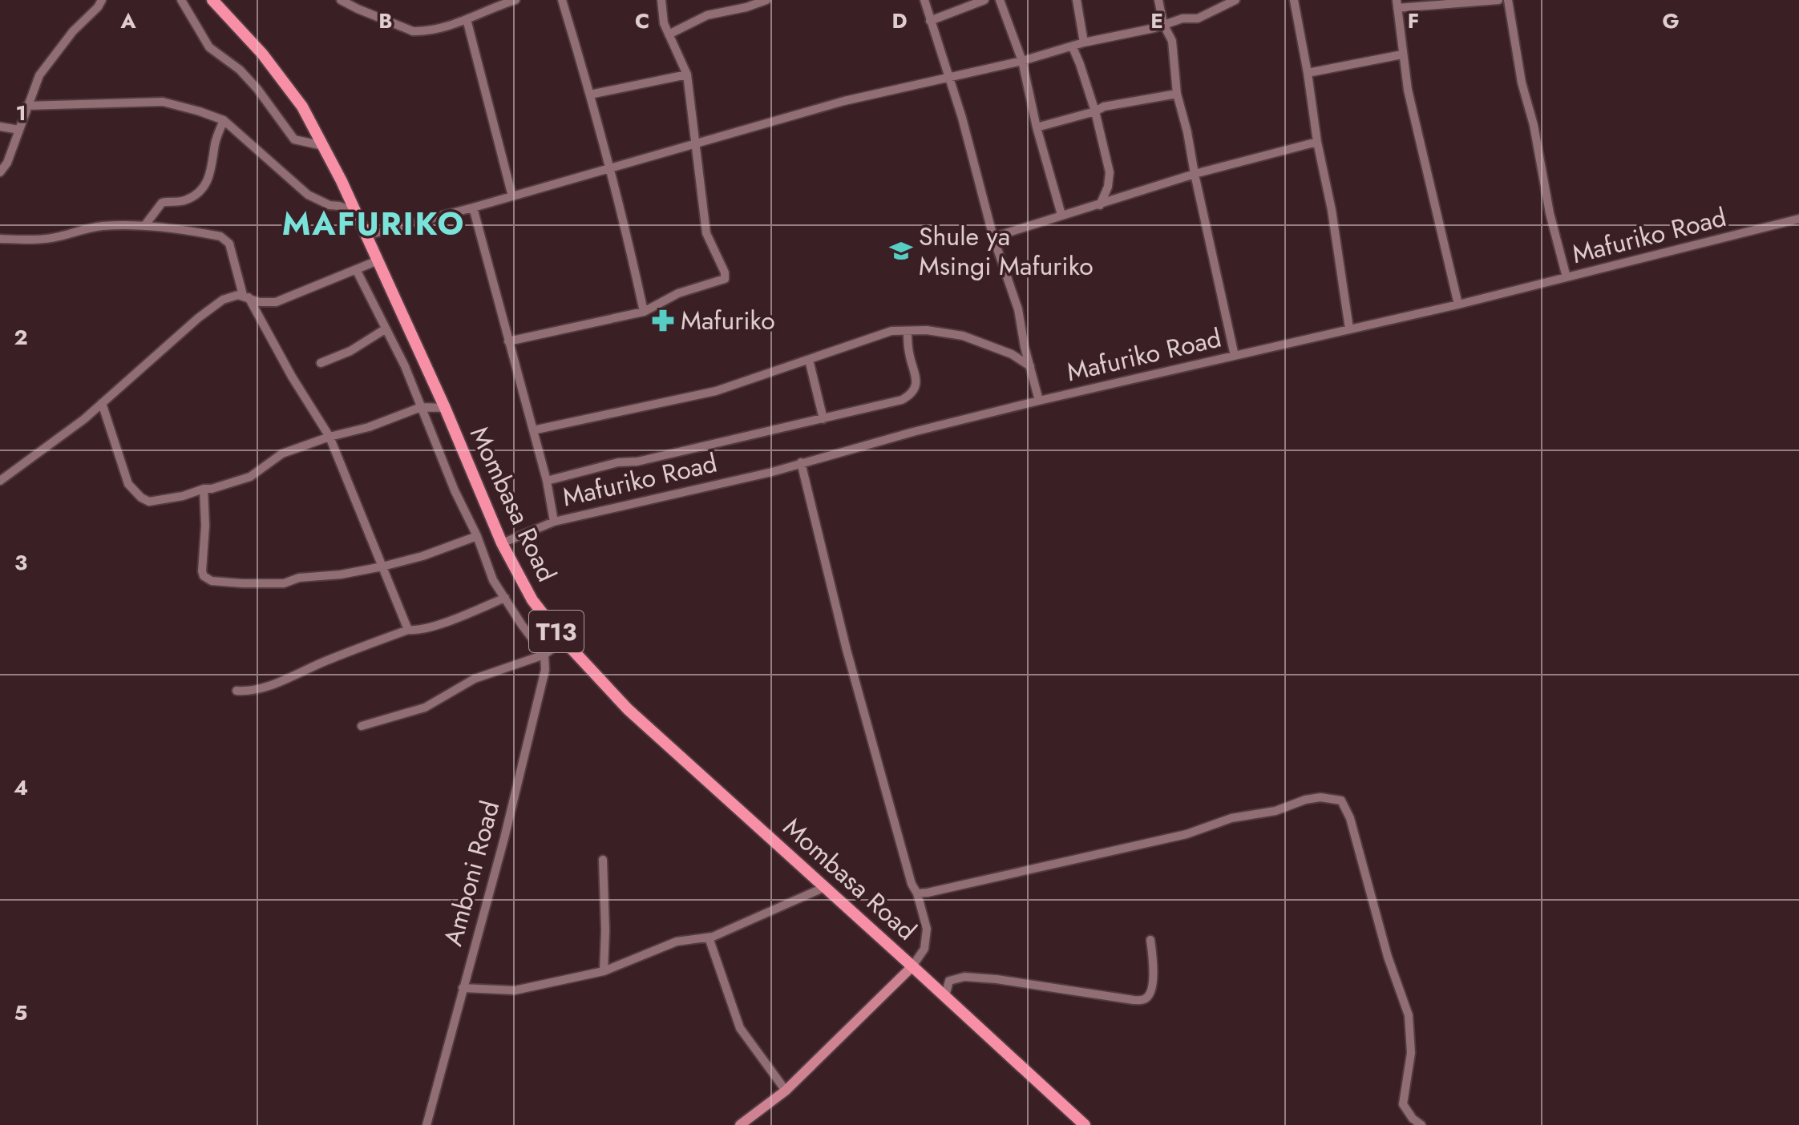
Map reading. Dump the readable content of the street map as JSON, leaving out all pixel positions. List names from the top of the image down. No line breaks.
{"streets":{"highway":["Mombasa Road","T13"],"street":["Mafuriko Road","Amboni Road"]},"crossings":[["Mafuriko Road","Mombasa Road"]],"districts":["MAFURIKO"],"places":{"school or university":["Shule ya Msingi Mafuriko"],"pharmacy":["Mafuriko"]},"grid":{"columns":["A","B","C","D","E","F","G"],"rows":["1","2","3","4","5"]}}
